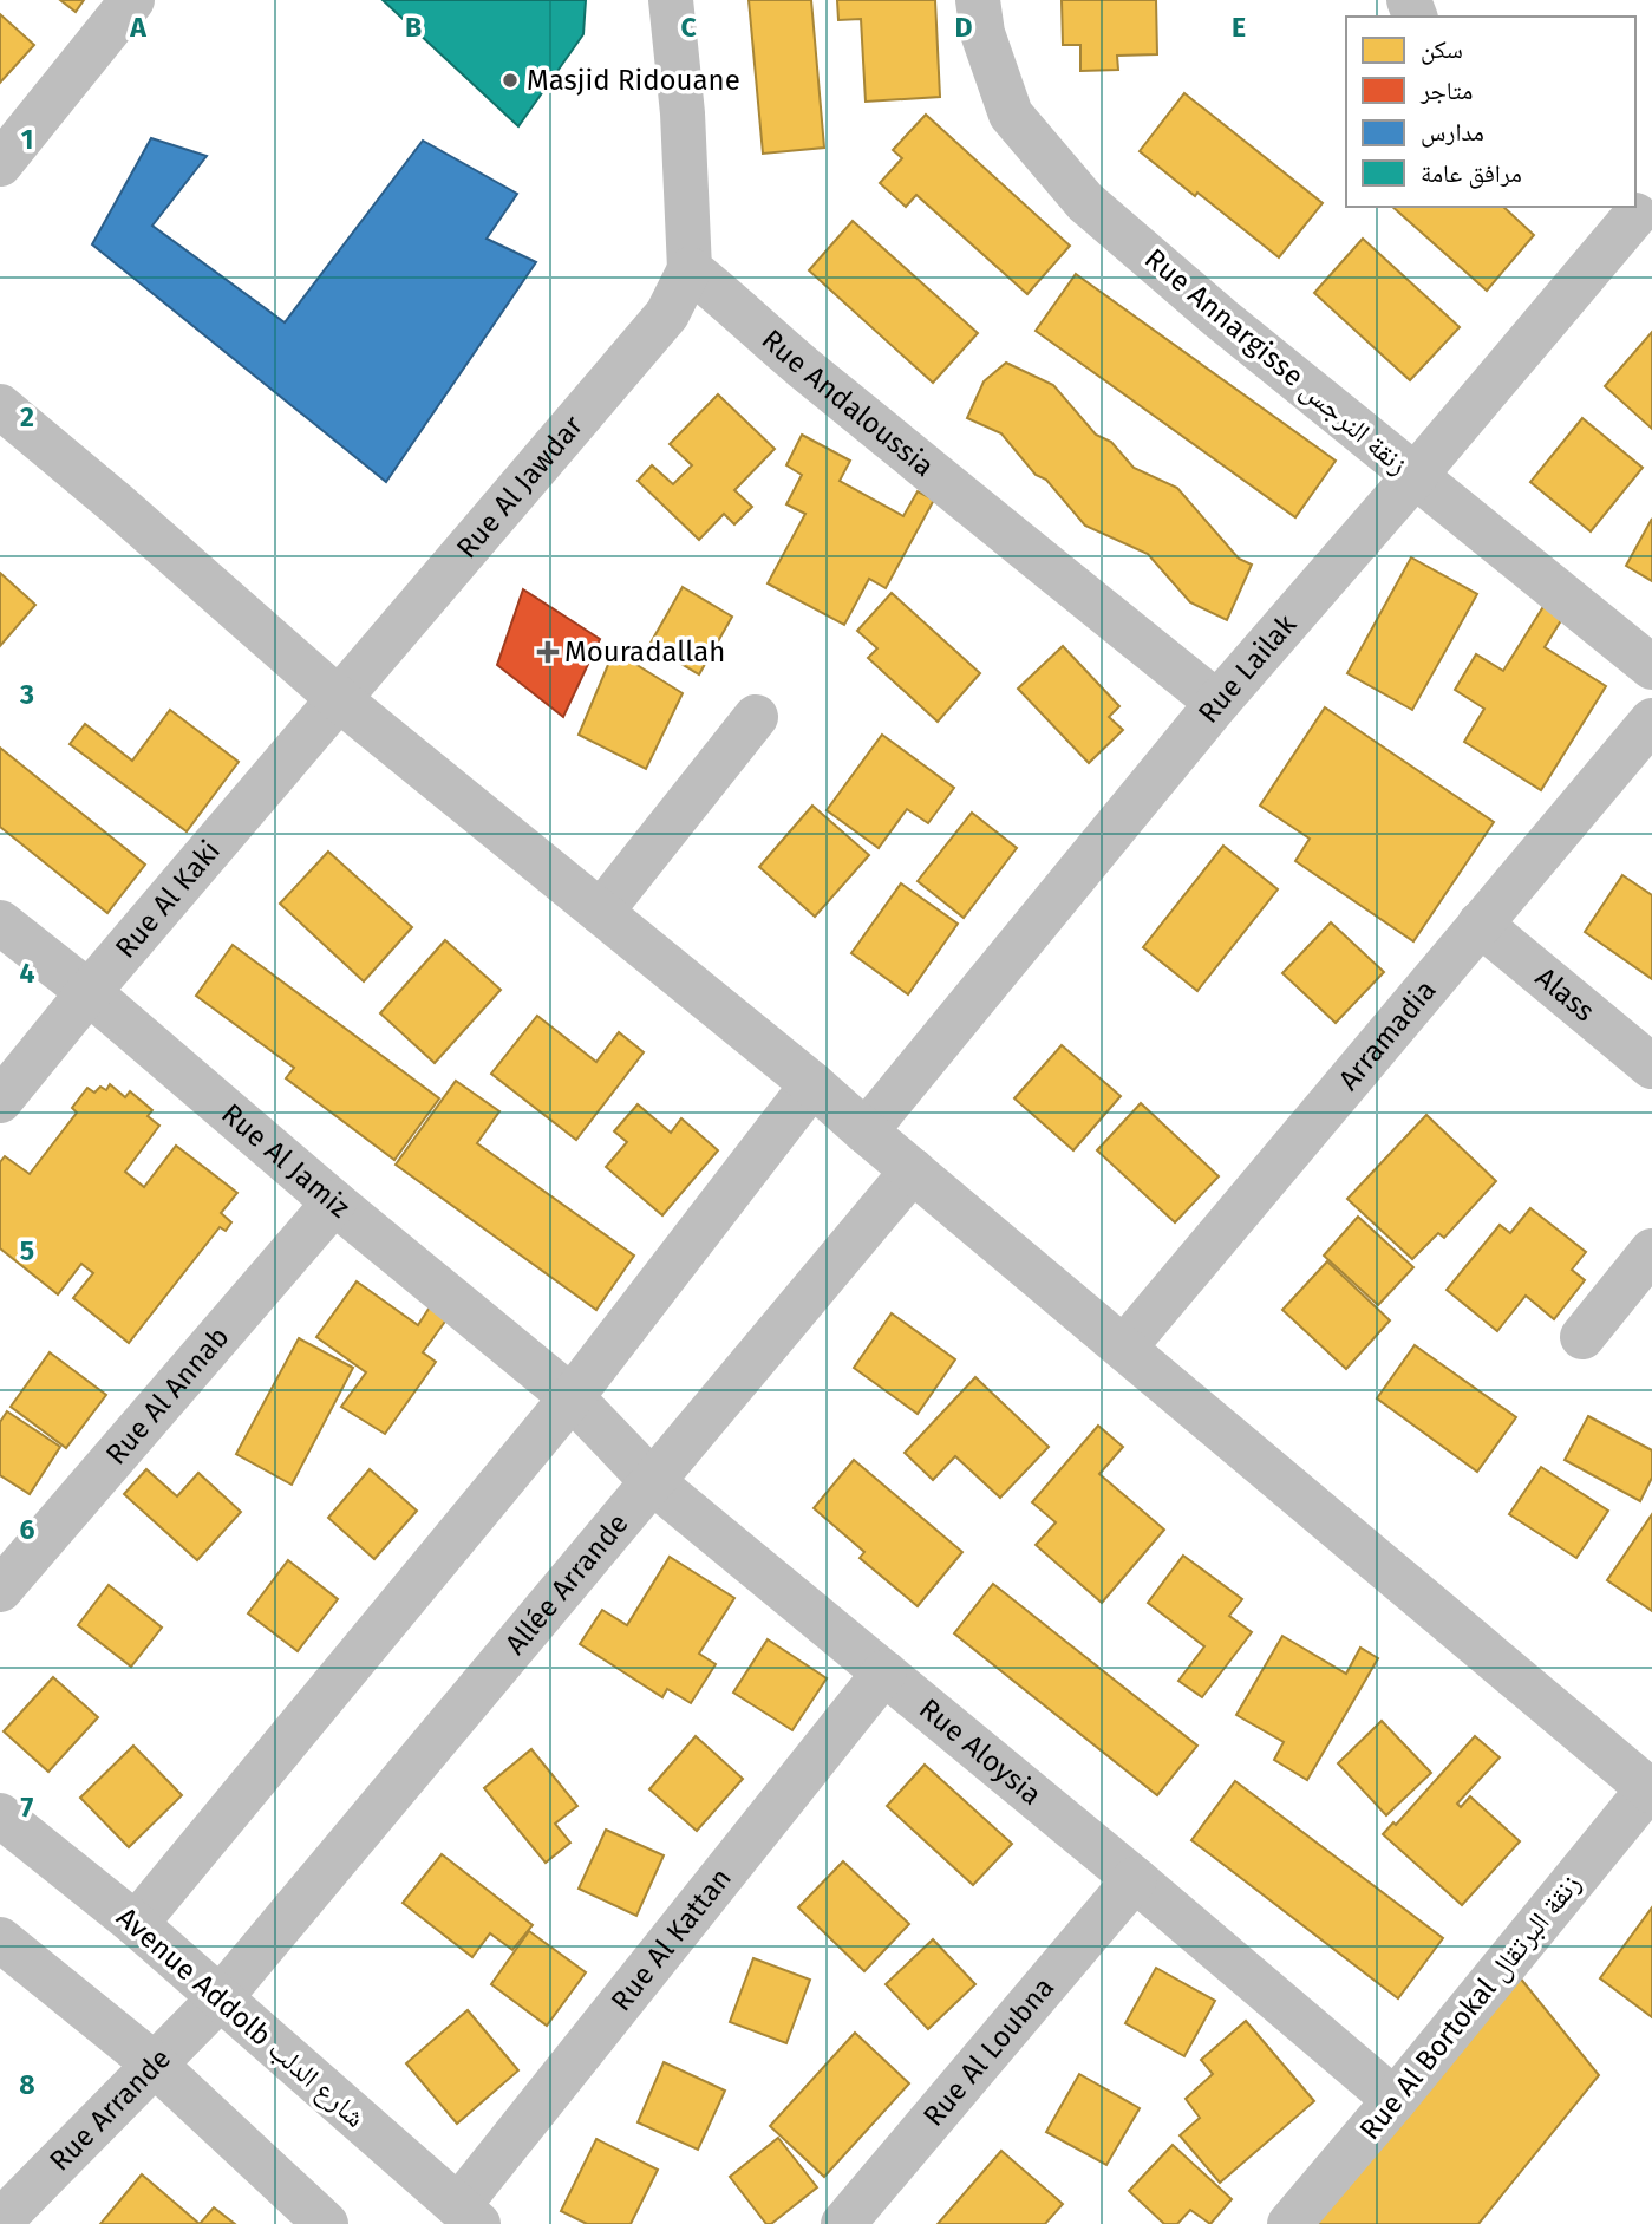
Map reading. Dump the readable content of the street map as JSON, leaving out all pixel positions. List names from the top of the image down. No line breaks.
{"streets":{"street":["Rue Annargisse زنقة النرجس","Rue Andaloussia","Rue Al Jawdar","Rue Lailak","Rue Al Kaki","Alass","Arramadia","Rue Al Jamiz","Rue Al Annab","Allée Arrande","Rue Aloysia","Rue Al Kattan","Rue Al Bortokal زنقة البرتقال","Avenue Addolb شارع الدلب","Rue Al Loubna","Rue Arrande"]},"crossings":[["Rue Annargisse زنقة النرجس","Rue Lailak"],["Rue Andaloussia","Rue Al Jawdar"],["Rue Andaloussia","Rue Lailak"],["Rue Al Jawdar","Rue Al Kaki"],["Rue Al Kaki","Rue Al Jamiz"],["Alass","Arramadia"],["Rue Al Jamiz","Rue Al Annab"],["Rue Al Jamiz","Rue Aloysia"],["Allée Arrande","Rue Aloysia"],["Allée Arrande","Avenue Addolb شارع الدلب"],["Allée Arrande","Rue Arrande"],["Rue Aloysia","Rue Al Kattan"],["Rue Aloysia","Rue Al Bortokal زنقة البرتقال"],["Rue Aloysia","Rue Al Loubna"],["Rue Al Kattan","Avenue Addolb شارع الدلب"],["Avenue Addolb شارع الدلب","Rue Arrande"]],"places":{"other":["Masjid Ridouane"],"health":["Mouradallah"]},"legend":["سكن","متاجر","مدارس","مرافق عامة"],"grid":{"columns":["A","B","C","D","E"],"rows":["1","2","3","4","5","6","7","8"]}}
